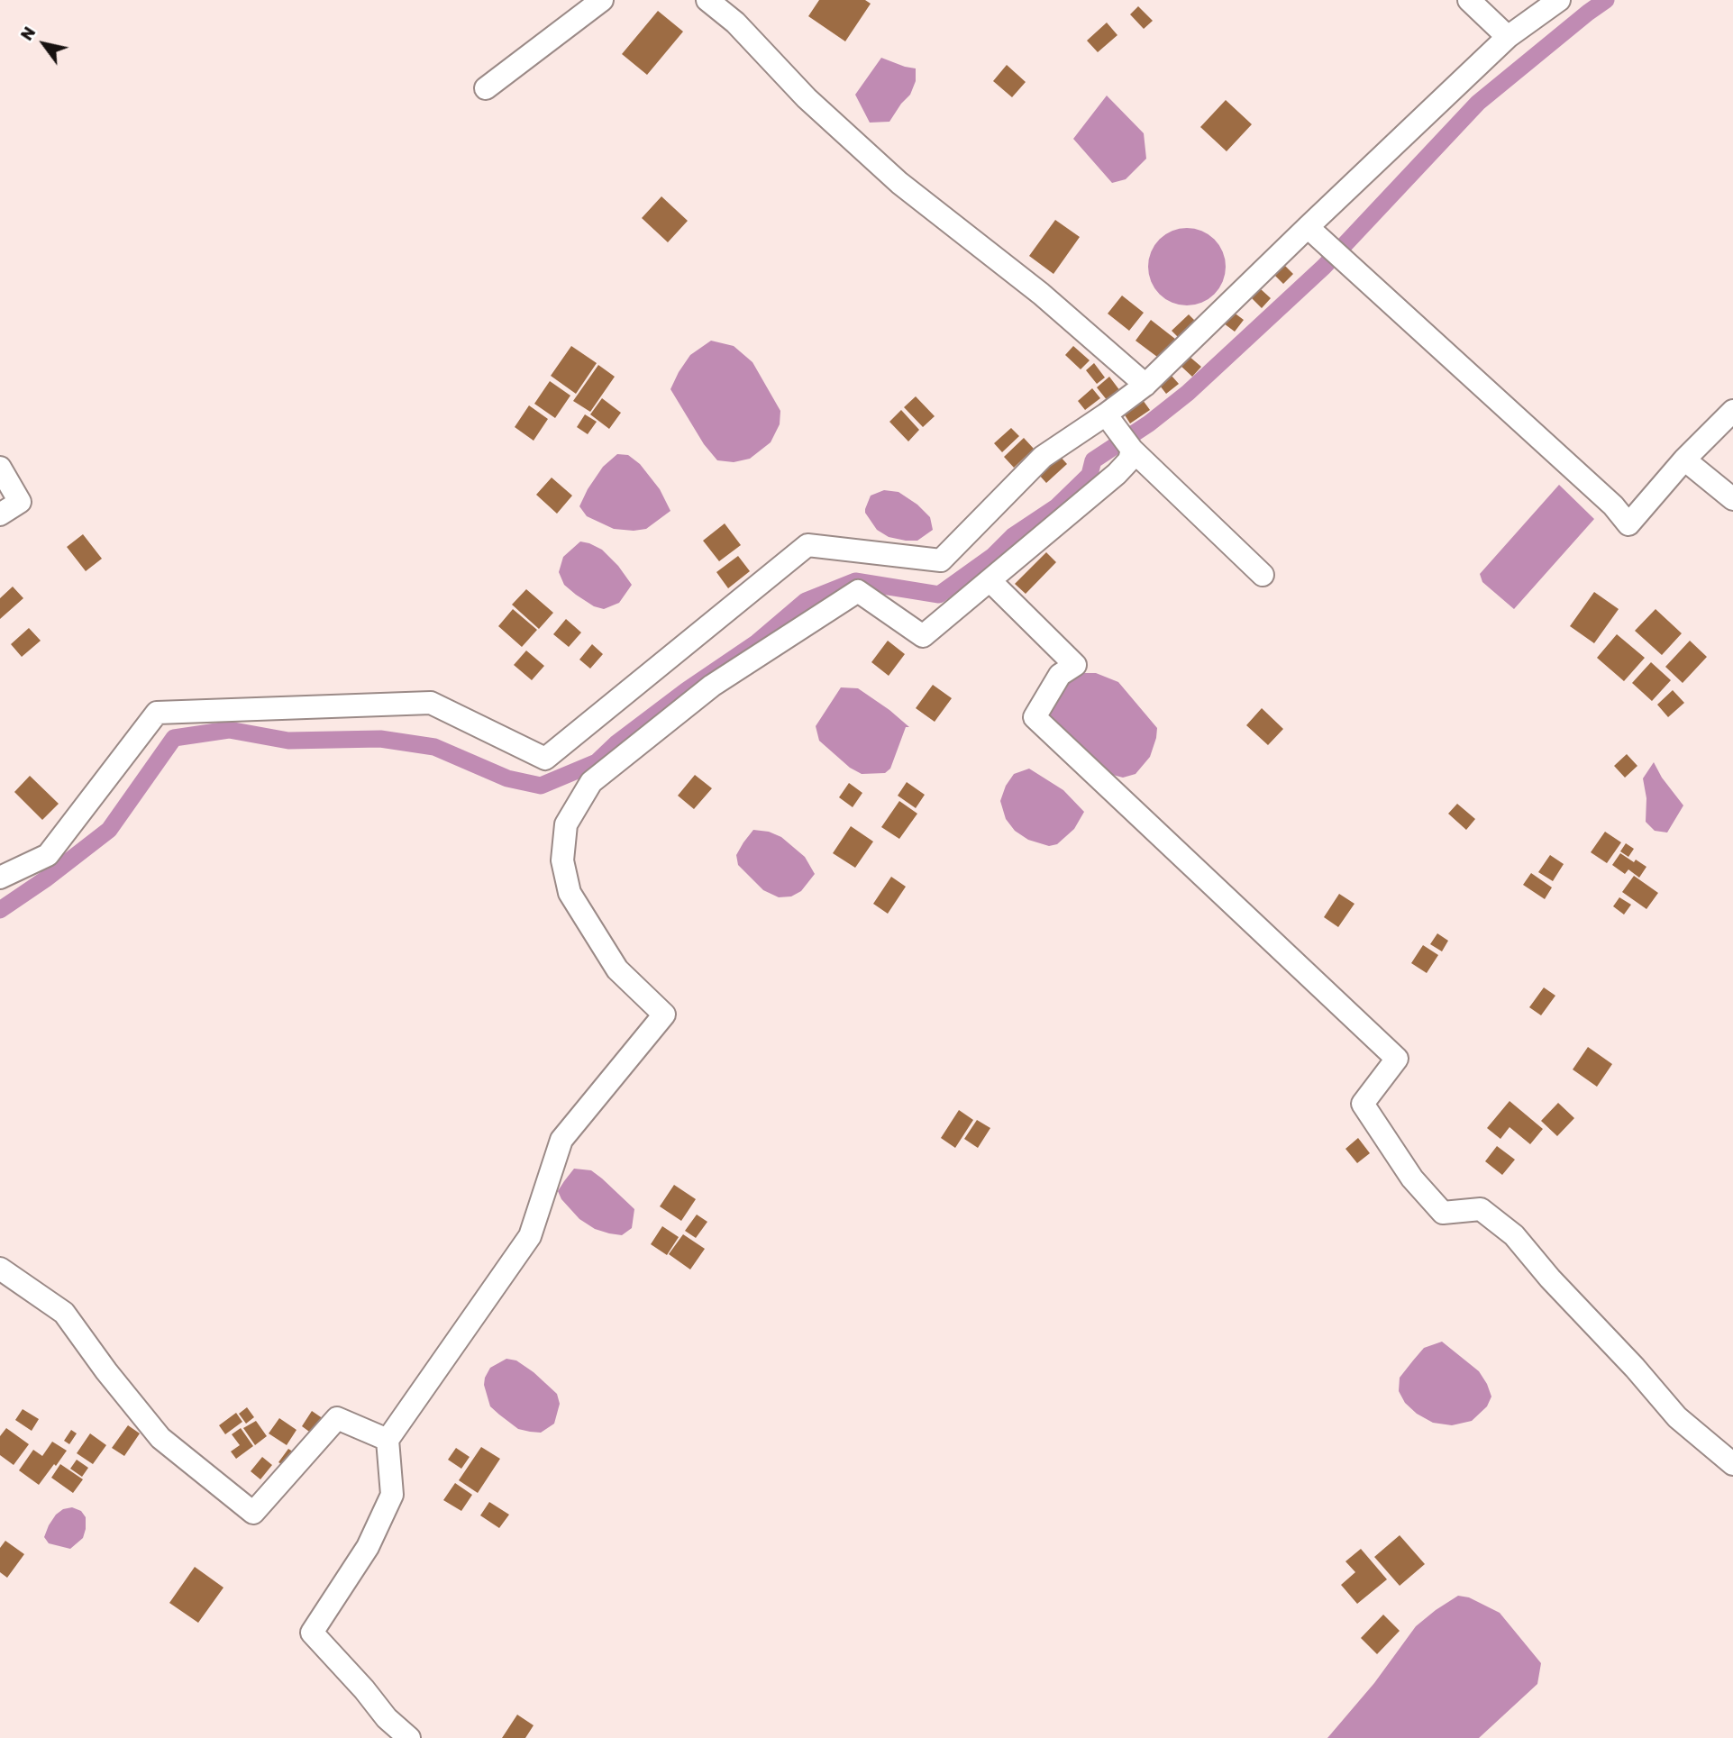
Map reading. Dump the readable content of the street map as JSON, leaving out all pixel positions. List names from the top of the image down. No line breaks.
{"north":"top left"}
